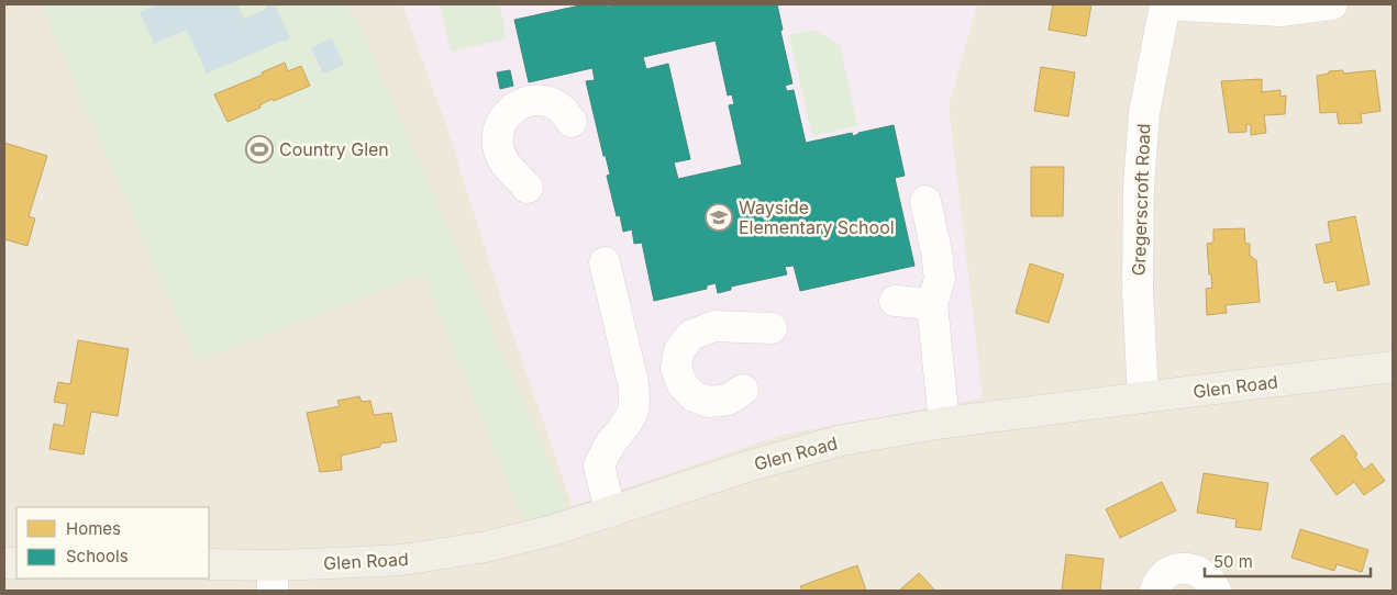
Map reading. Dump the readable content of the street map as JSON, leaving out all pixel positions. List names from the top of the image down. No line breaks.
{"streets":{"main road":["Glen Road"],"street":["Gregerscroft Road"]},"crossings":[["Gregerscroft Road","Glen Road"]],"places":{"sports":["Country Glen"],"school or university":["Wayside Elementary School"]},"legend":["Homes","Schools"],"scale_bar":"50 m"}
